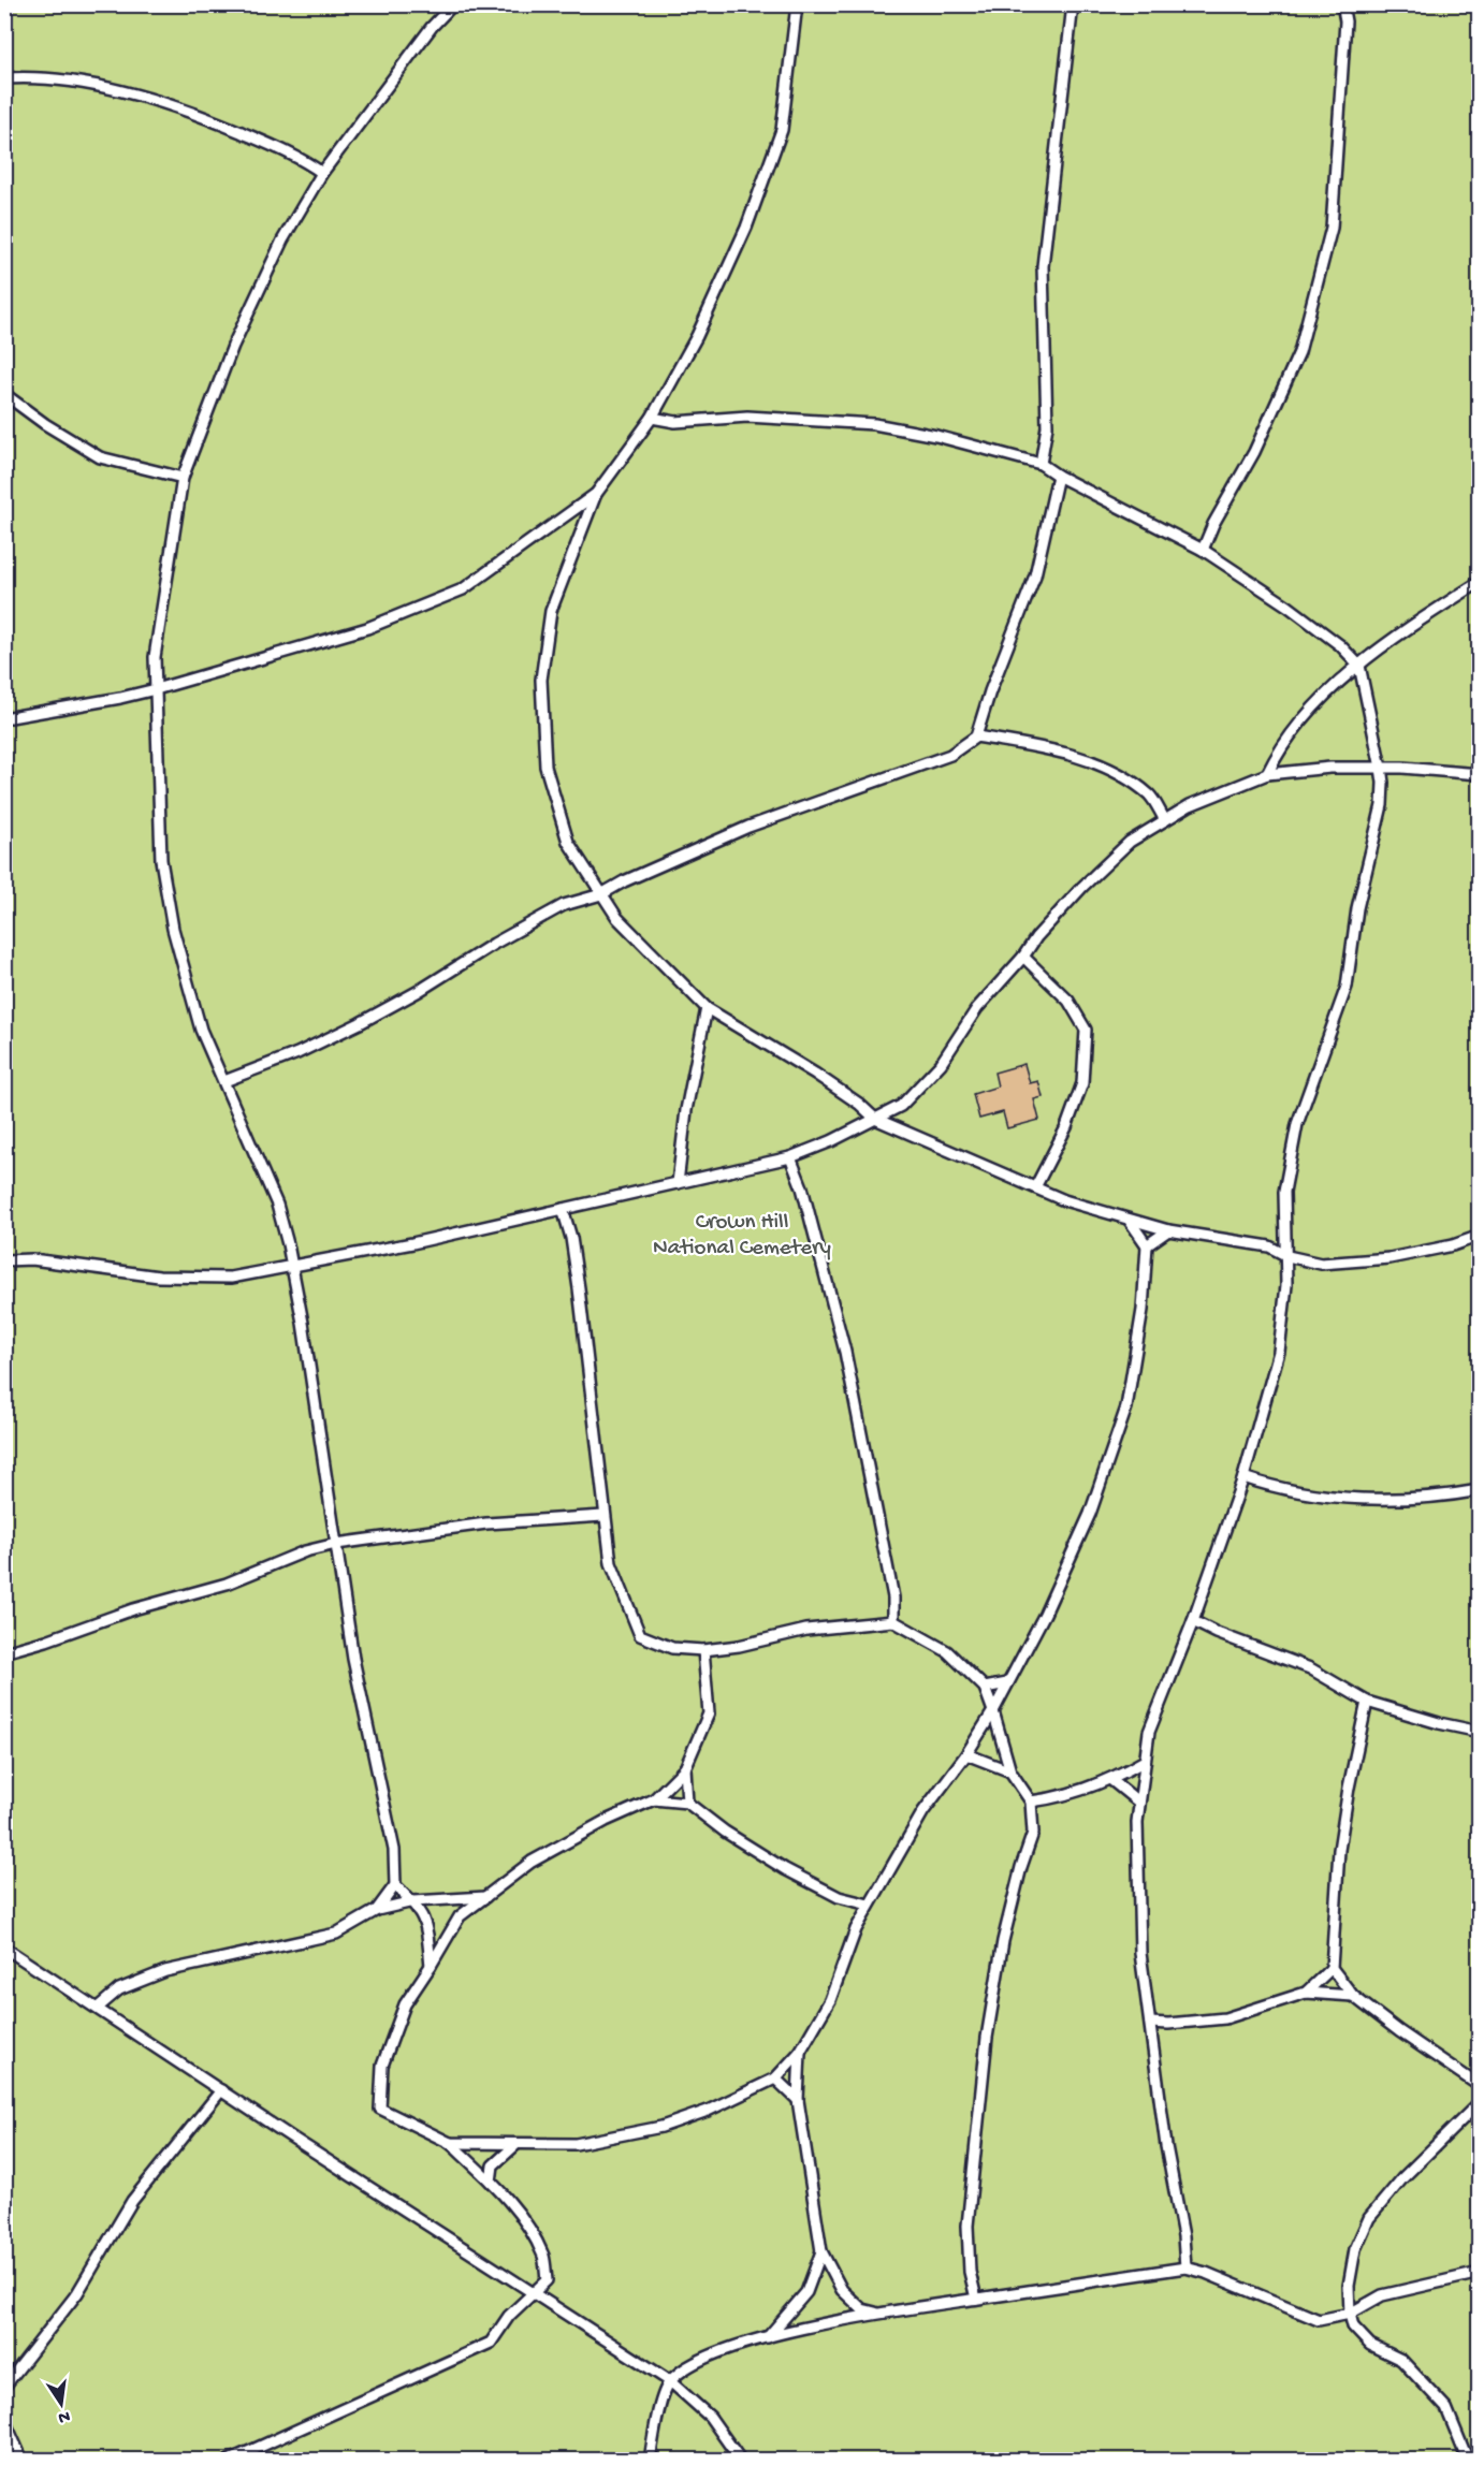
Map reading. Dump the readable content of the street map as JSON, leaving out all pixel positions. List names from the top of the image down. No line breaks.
{"parks":["Crown Hill National Cemetery"],"north":"bottom"}
